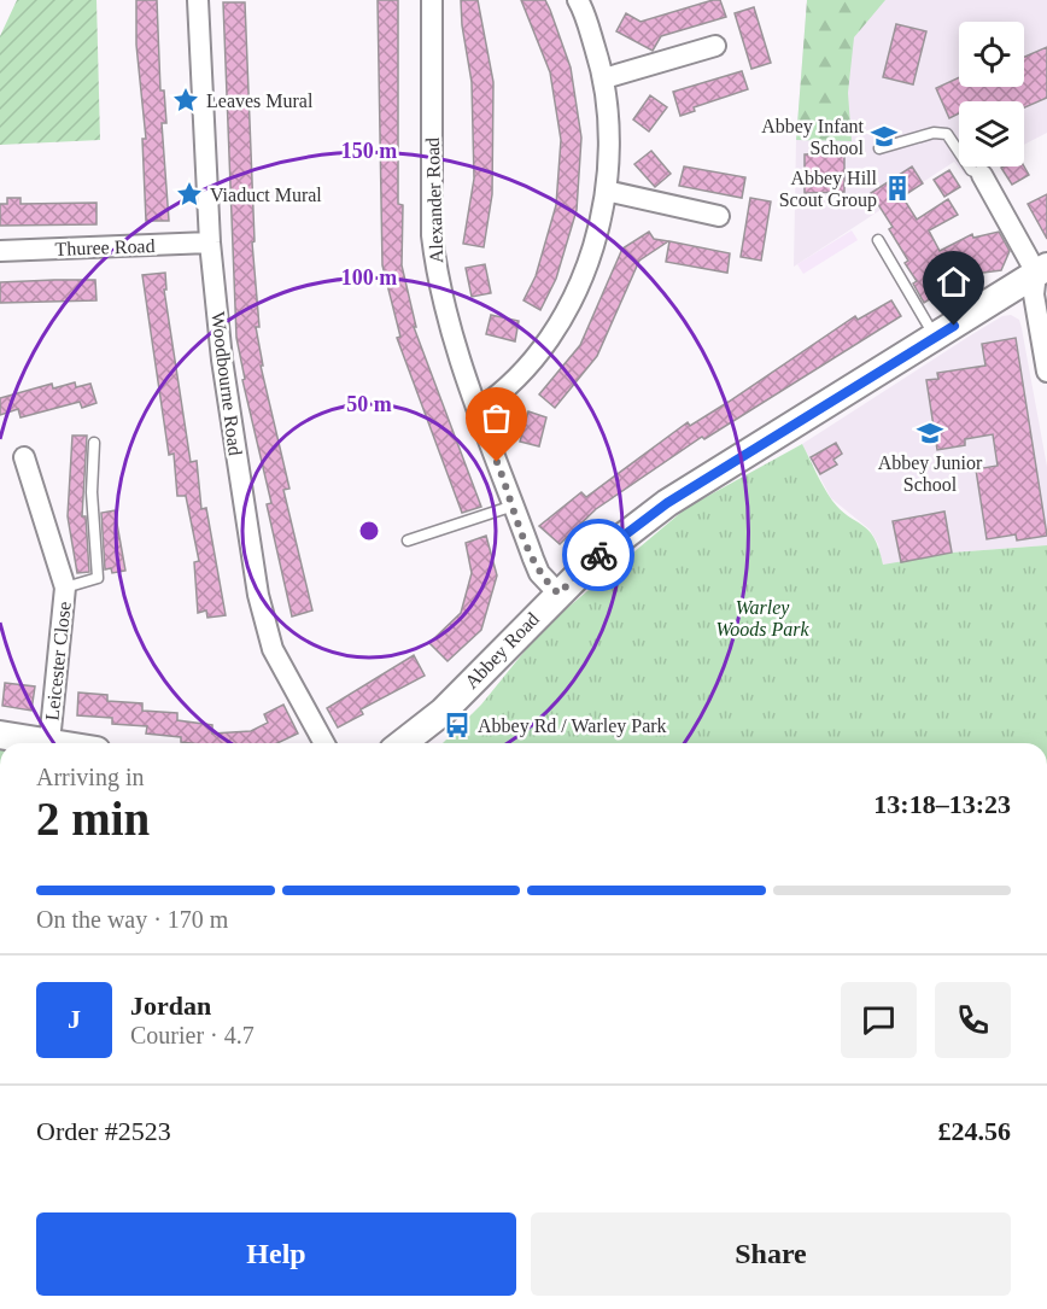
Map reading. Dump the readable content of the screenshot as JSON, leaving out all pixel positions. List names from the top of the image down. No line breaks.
{"streets":{"street":["Alexander Road","Thuree Road","Woodbourne Road","Abbey Road","Leicester Close"]},"crossings":[["Alexander Road","Abbey Road"],["Thuree Road","Woodbourne Road"]],"parks":["Warley Woods Park"],"places":{"place":["Leaves Mural","Viaduct Mural"],"school or university":["Abbey Infant School","Abbey Junior School"],"building":["Abbey Hill Scout Group"],"bus stop":["Abbey Rd / Warley Park"]},"page":{"heading":["2 min","Arriving in","13:18–13:23"],"panel":["Jordan","Courier · 4.7","Order #2523","£24.56"],"bar":"On the way · 170 m","round":"J","buttons":["Help","Share"]},"rings":["150 m","100 m","50 m"]}
